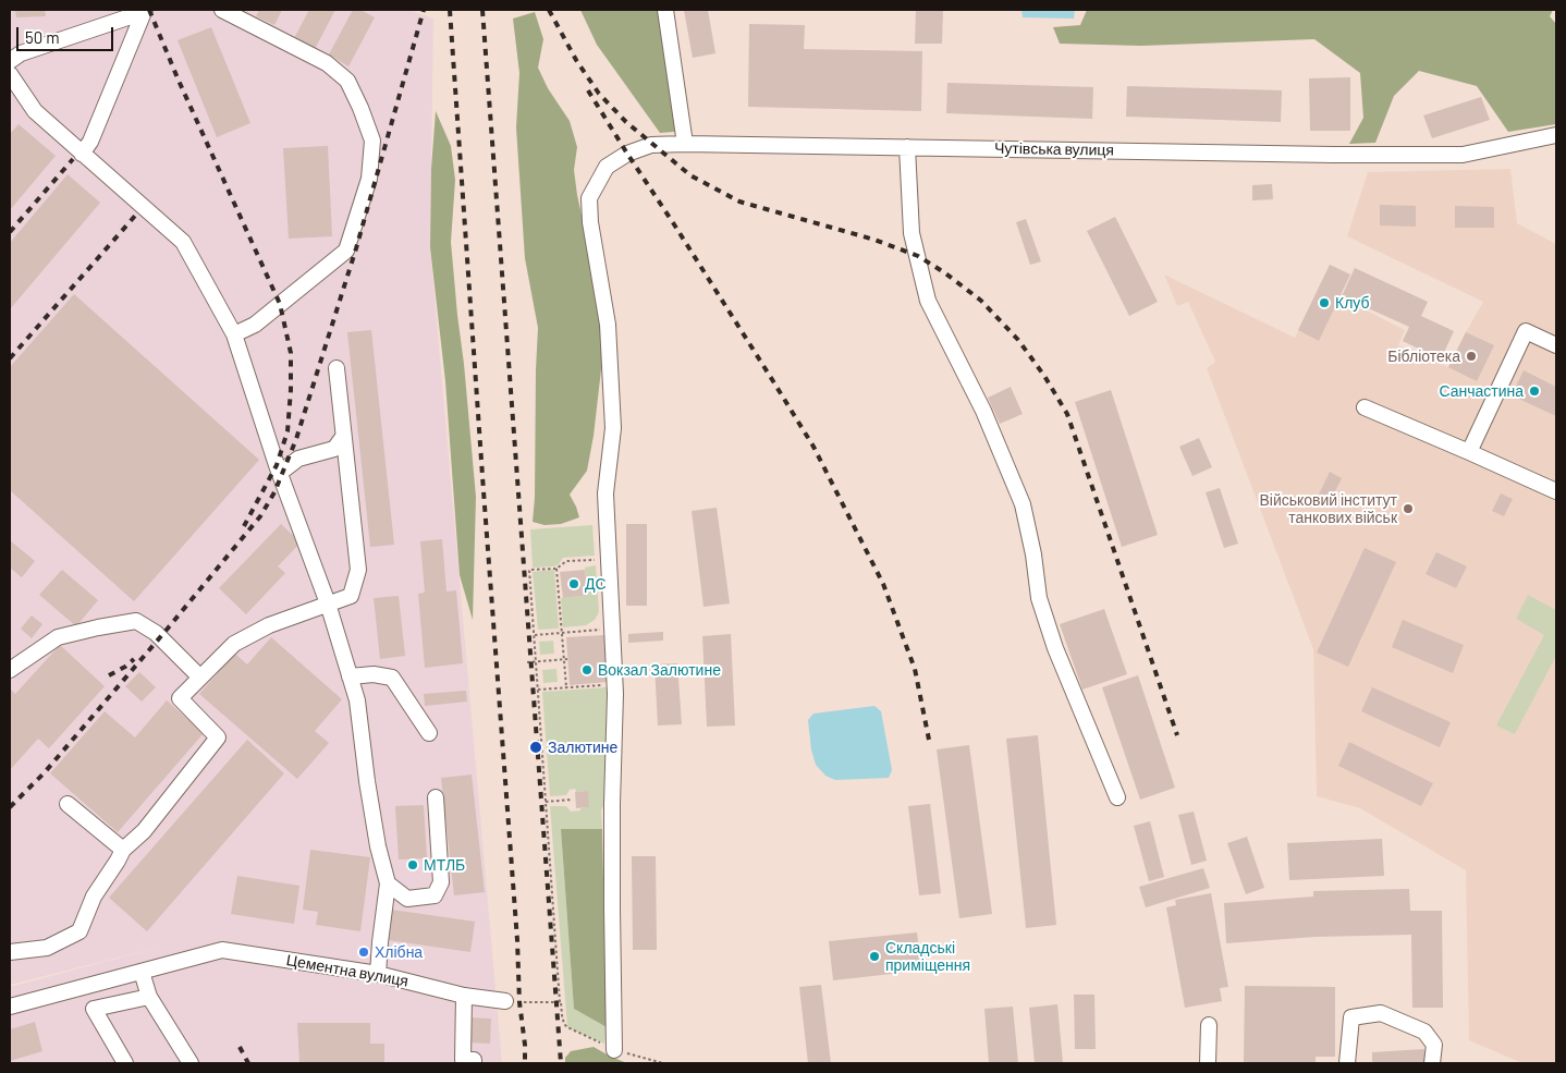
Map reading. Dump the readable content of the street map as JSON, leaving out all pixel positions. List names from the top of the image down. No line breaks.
{"streets":{"street":["Чутівська вулиця","Цементна вулиця"]},"places":["Клуб","Бібліотека","Санчастина","Військовий інститут танкових військ","ДС","Вокзал Залютине","Залютине","МТЛБ","Хлібна","Складські приміщення"],"scale_bar":"50 m"}
